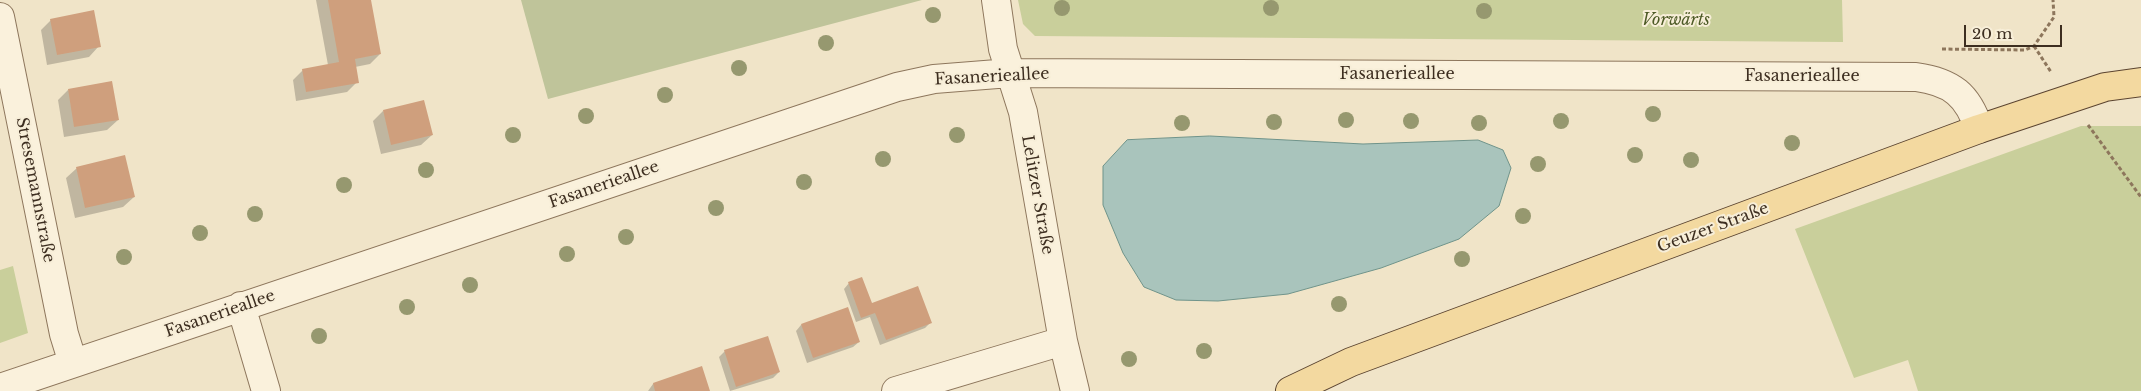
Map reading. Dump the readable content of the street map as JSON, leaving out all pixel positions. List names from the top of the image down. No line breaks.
{"streets":{"main road":["Geuzer Straße"],"street":["Fasanerieallee","Stresemannstraße","Lelitzer Straße"]},"crossings":[["Fasanerieallee","Stresemannstraße"],["Fasanerieallee","Lelitzer Straße"],["Fasanerieallee","Geuzer Straße"]],"parks":["Vorwärts"],"scale_bar":"20 m"}
